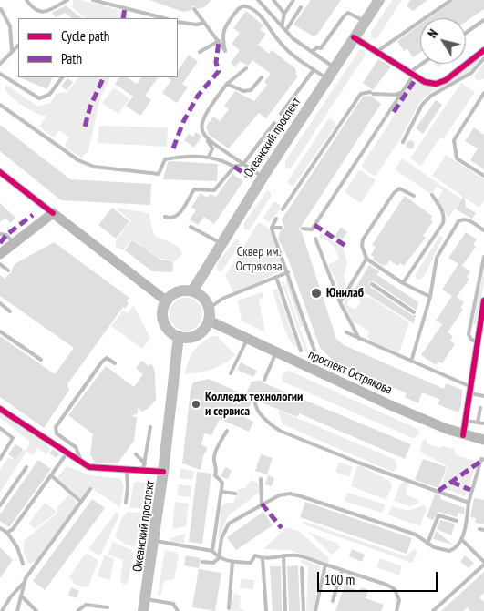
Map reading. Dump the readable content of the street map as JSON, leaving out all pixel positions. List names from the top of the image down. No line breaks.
{"streets":{"main road":["Океанский проспект","проспект Острякова"]},"crossings":[["Океанский проспект","проспект Острякова"]],"parks":["Сквер им. Острякова"],"places":["Юнилаб","Колледж технологии и сервиса"],"legend":["Cycle path","Path"],"scale_bar":"100 m","north":"top left"}
